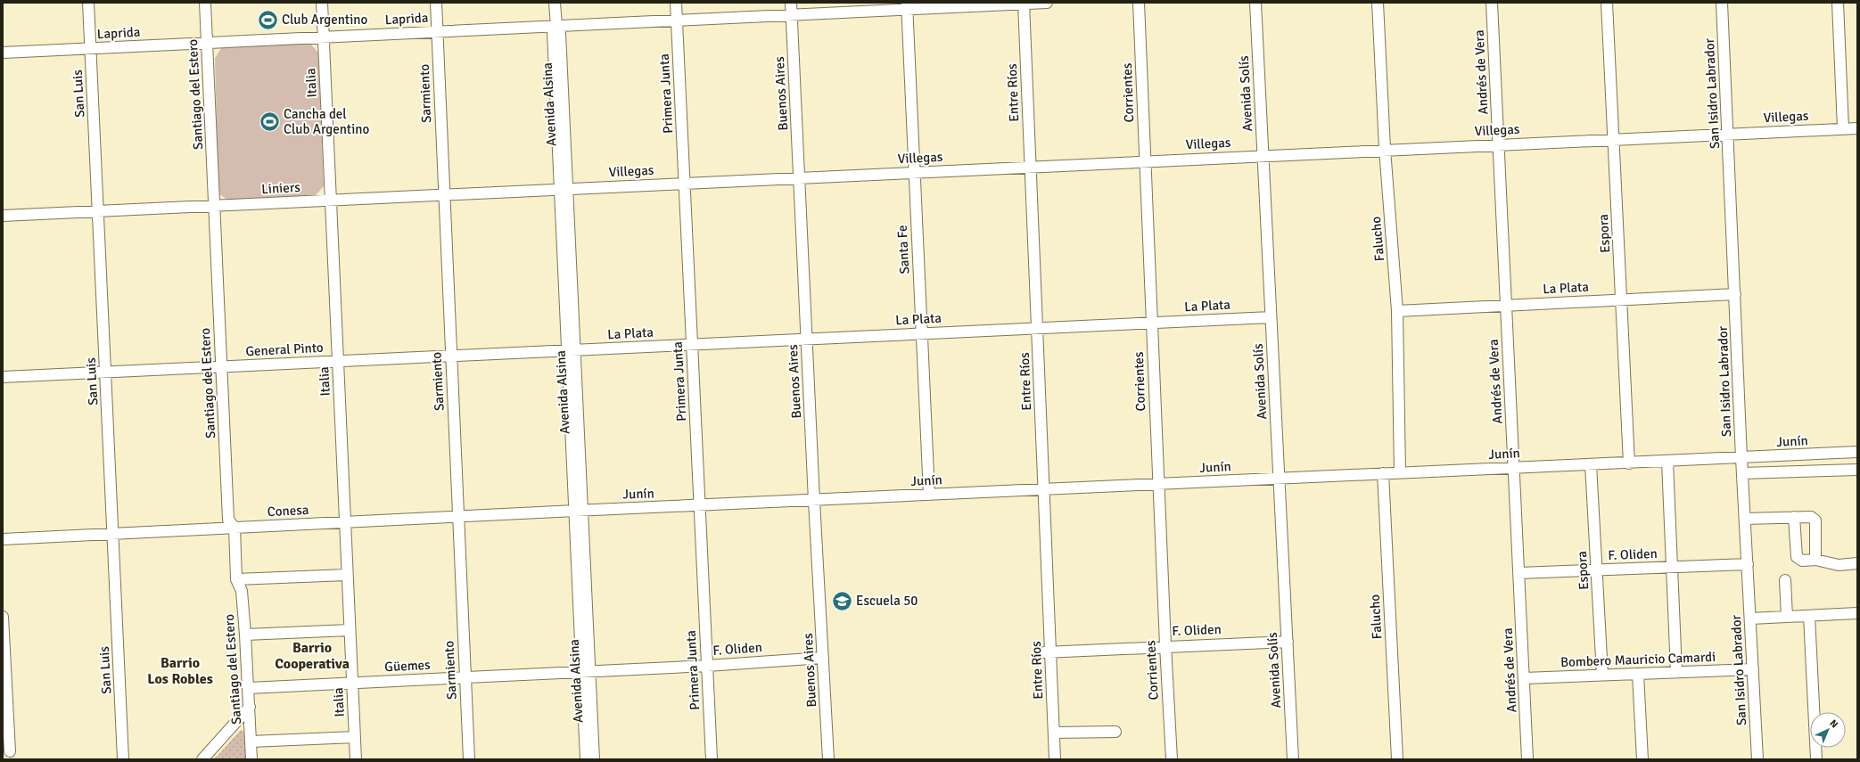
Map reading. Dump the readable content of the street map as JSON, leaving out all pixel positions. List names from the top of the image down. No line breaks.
{"streets":{"street":["Laprida","Andrés de Vera","Italia","Entre Ríos","Corrientes","San Luis","Sarmiento","Primera Junta","Buenos Aires","Avenida Solís","San Isidro Labrador","Santiago del Estero","Avenida Alsina","Villegas","Liniers","Espora","Falucho","Santa Fe","La Plata","General Pinto","Junín","Conesa","F. Oliden","Bombero Mauricio Camardi","Güemes"]},"crossings":[["Laprida","Italia"],["Laprida","Entre Ríos"],["Laprida","San Luis"],["Laprida","Sarmiento"],["Laprida","Primera Junta"],["Laprida","Buenos Aires"],["Laprida","Santiago del Estero"],["Laprida","Avenida Alsina"],["Laprida","Santa Fe"],["Andrés de Vera","Villegas"],["Andrés de Vera","La Plata"],["Andrés de Vera","Junín"],["Andrés de Vera","F. Oliden"],["Andrés de Vera","Bombero Mauricio Camardi"],["Italia","Liniers"],["Italia","General Pinto"],["Italia","Conesa"],["Italia","Güemes"],["Entre Ríos","Villegas"],["Entre Ríos","La Plata"],["Entre Ríos","Junín"],["Entre Ríos","F. Oliden"],["Corrientes","Villegas"],["Corrientes","La Plata"],["Corrientes","Junín"],["Corrientes","F. Oliden"],["San Luis","Liniers"],["San Luis","General Pinto"],["San Luis","Conesa"],["Sarmiento","Liniers"],["Sarmiento","General Pinto"],["Sarmiento","Conesa"],["Sarmiento","Güemes"],["Primera Junta","Villegas"],["Primera Junta","La Plata"],["Primera Junta","Junín"],["Primera Junta","F. Oliden"],["Buenos Aires","Villegas"],["Buenos Aires","La Plata"],["Buenos Aires","Junín"],["Buenos Aires","F. Oliden"],["Avenida Solís","Villegas"],["Avenida Solís","La Plata"],["Avenida Solís","Junín"],["Avenida Solís","F. Oliden"],["San Isidro Labrador","Villegas"],["San Isidro Labrador","La Plata"],["San Isidro Labrador","Junín"],["San Isidro Labrador","F. Oliden"],["San Isidro Labrador","Bombero Mauricio Camardi"],["Santiago del Estero","Liniers"],["Santiago del Estero","General Pinto"],["Santiago del Estero","Conesa"],["Santiago del Estero","Güemes"],["Avenida Alsina","Villegas"],["Avenida Alsina","Liniers"],["Avenida Alsina","La Plata"],["Avenida Alsina","General Pinto"],["Avenida Alsina","Junín"],["Avenida Alsina","Conesa"],["Avenida Alsina","F. Oliden"],["Avenida Alsina","Güemes"],["Villegas","Liniers"],["Villegas","Espora"],["Villegas","Falucho"],["Villegas","Santa Fe"],["Espora","La Plata"],["Espora","Junín"],["Espora","F. Oliden"],["Espora","Bombero Mauricio Camardi"],["Falucho","La Plata"],["Falucho","Junín"],["Santa Fe","La Plata"],["Santa Fe","Junín"],["La Plata","General Pinto"],["Junín","Conesa"],["F. Oliden","Güemes"]],"districts":["Barrio Cooperativa","Barrio Los Robles"],"places":{"sports":["Club Argentino","Cancha del Club Argentino"],"school or university":["Escuela 50"]},"north":"top right"}
